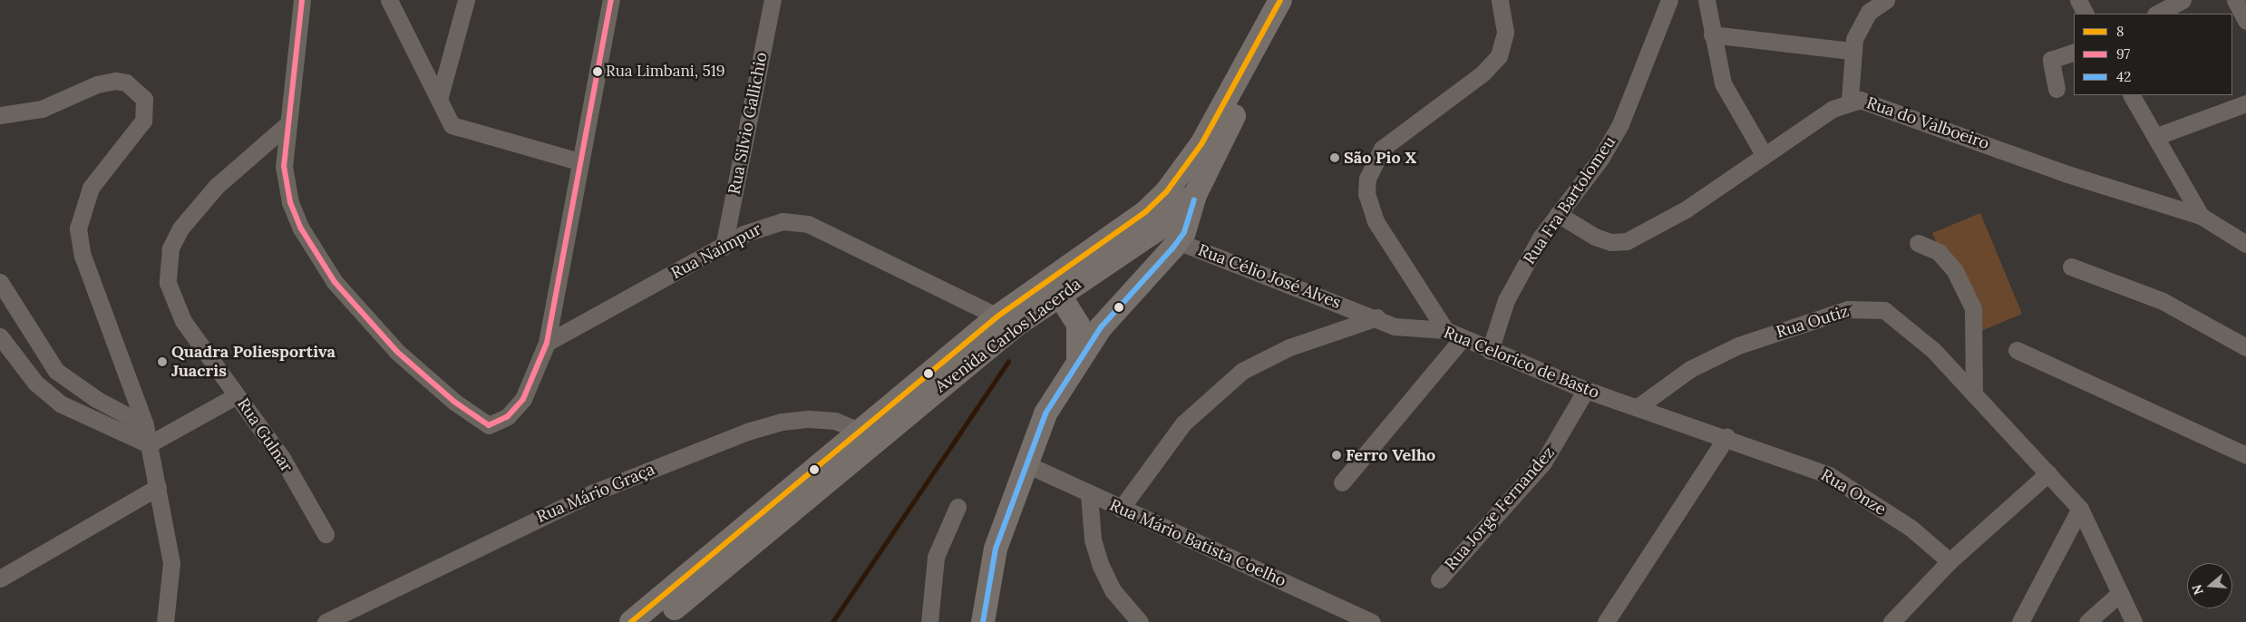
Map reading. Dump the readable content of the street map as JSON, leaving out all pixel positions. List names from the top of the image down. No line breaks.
{"streets":{"main road":["Avenida Carlos Lacerda"],"street":["Rua Silvio Gallichio","Rua do Valboeiro","Rua Fra Bartolomeu","Rua Naimpur","Rua Célio José Alves","Rua Outiz","Rua Celorico de Basto","Rua Gulnar","Rua Onze","Rua Mário Graça","Rua Jorge Fernandez","Rua Mário Batista Coelho"]},"crossings":[["Rua Silvio Gallichio","Rua Naimpur"],["Rua do Valboeiro","Rua Fra Bartolomeu"],["Rua Fra Bartolomeu","Rua Celorico de Basto"],["Rua Naimpur","Avenida Carlos Lacerda"],["Rua Célio José Alves","Avenida Carlos Lacerda"],["Rua Célio José Alves","Rua Celorico de Basto"],["Rua Outiz","Rua Celorico de Basto"],["Avenida Carlos Lacerda","Rua Mário Graça"],["Rua Celorico de Basto","Rua Onze"],["Rua Celorico de Basto","Rua Jorge Fernandez"]],"places":["Rua Limbani, 519","São Pio X","Quadra Poliesportiva Juacris","Ferro Velho"],"lines":["transit line 8","transit line 97","transit line 42"],"legend":["8","97","42"],"north":"left"}
